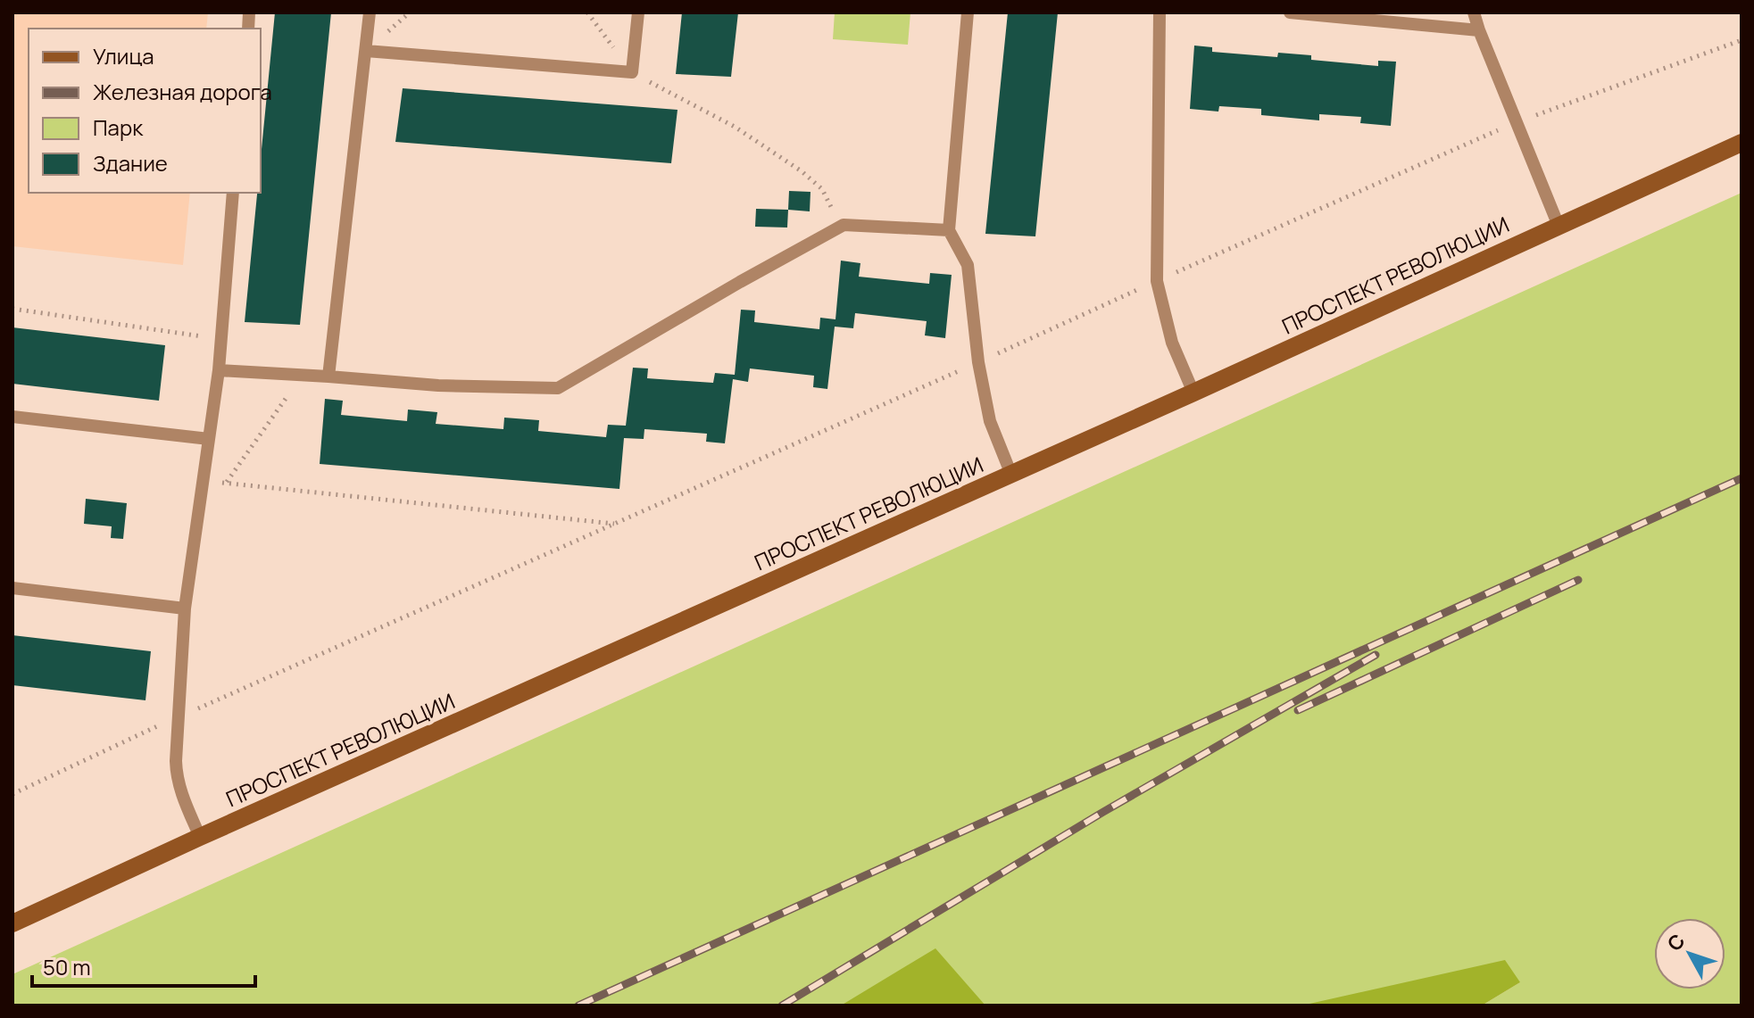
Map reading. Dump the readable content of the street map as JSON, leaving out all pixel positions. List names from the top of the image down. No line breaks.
{"streets":{"main road":["ПРОСПЕКТ РЕВОЛЮЦИИ"]},"legend":["Улица","Железная дорога","Парк","Здание"],"scale_bar":"50 m","north":"top left"}
